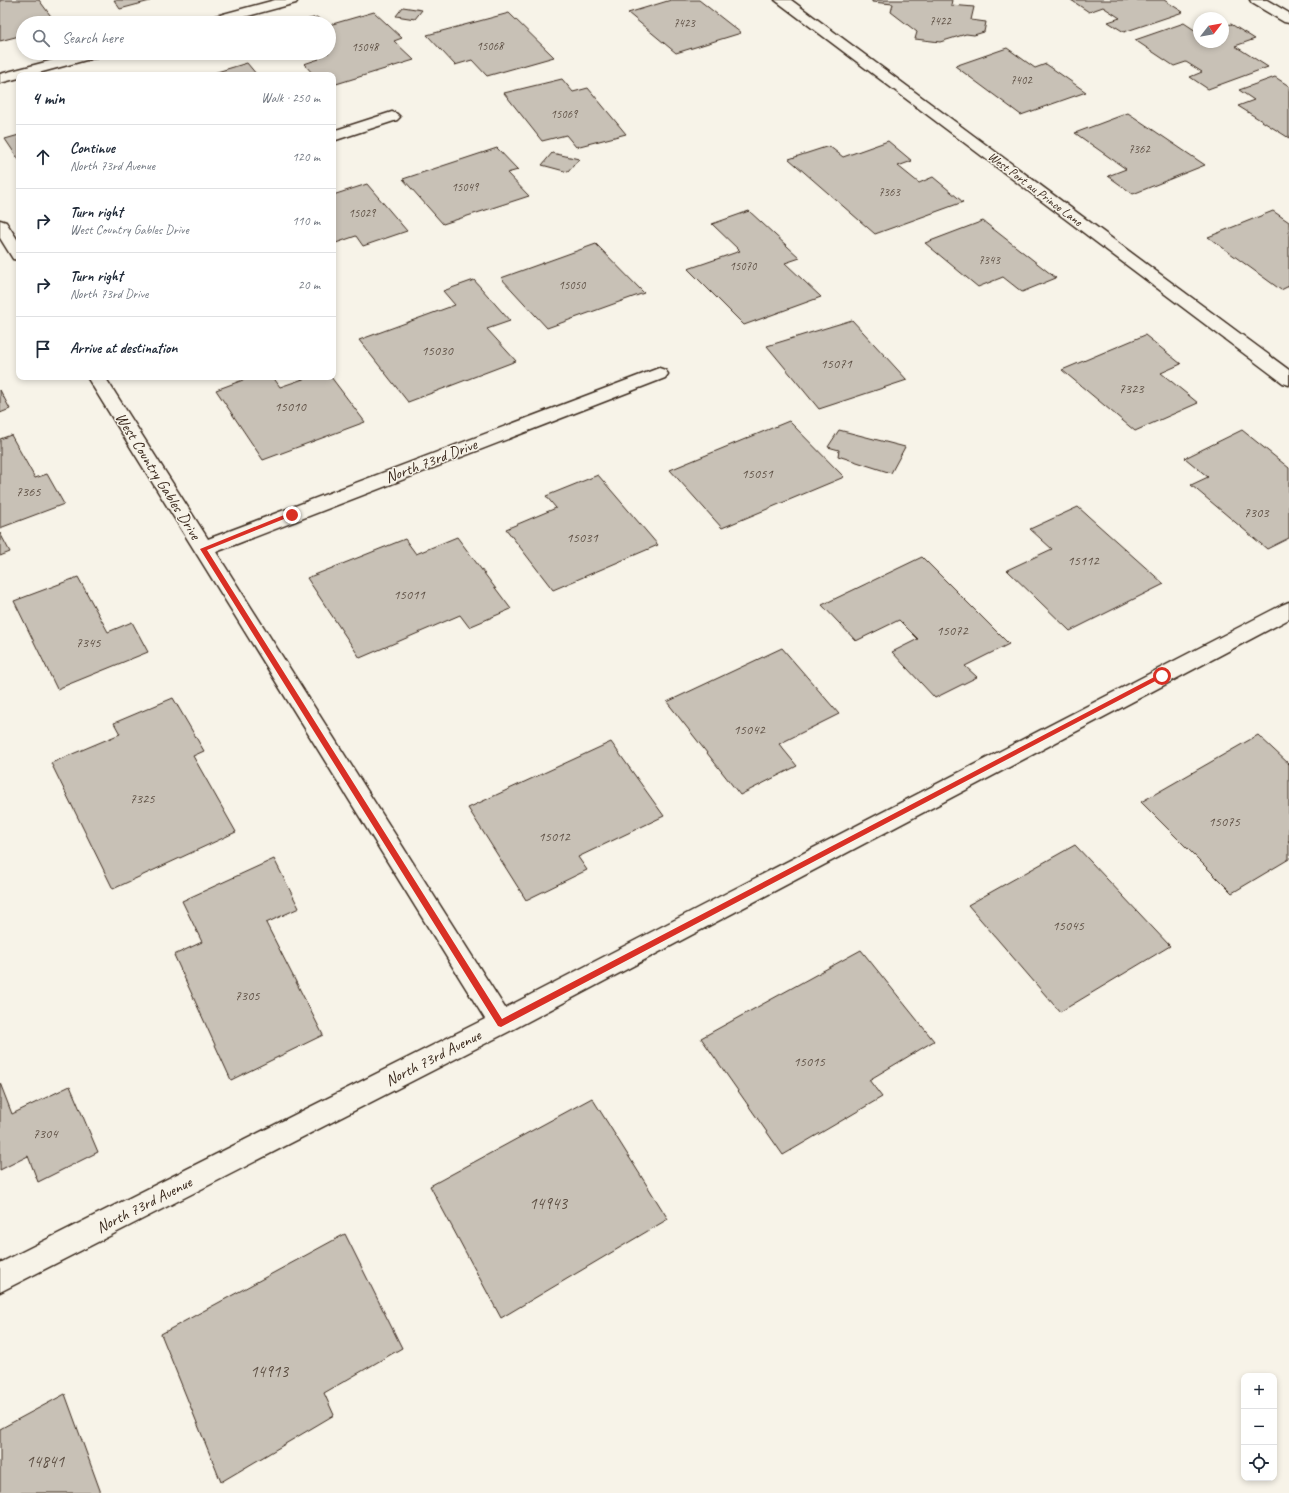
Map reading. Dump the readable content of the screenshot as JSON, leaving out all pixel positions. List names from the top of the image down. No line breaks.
{"streets":{"street":["West Port au Prince Lane","North 73rd Drive","West Country Gables Drive","North 73rd Avenue"]},"crossings":[["North 73rd Drive","West Country Gables Drive"],["West Country Gables Drive","North 73rd Avenue"]],"house_numbers":["7422","7423","15068","15048","7402","15069","7362","15049","7363","15029","7343","15070","15050","15030","15071","7323","15010","15051","7365","7303","15031","15112","15011","15072","7345","15042","7325","15075","15012","15045","7305","15015","7304","14943","14913","14841"],"north":"top right","page":{"search":"Search here","heading":["4 min","Walk · 250 m"],"list":[["Continue","North 73rd Avenue","120 m"],["Turn right","West Country Gables Drive","110 m"],["Turn right","North 73rd Drive","20 m"],"Arrive at destination"],"map_buttons":["+","−"]}}
